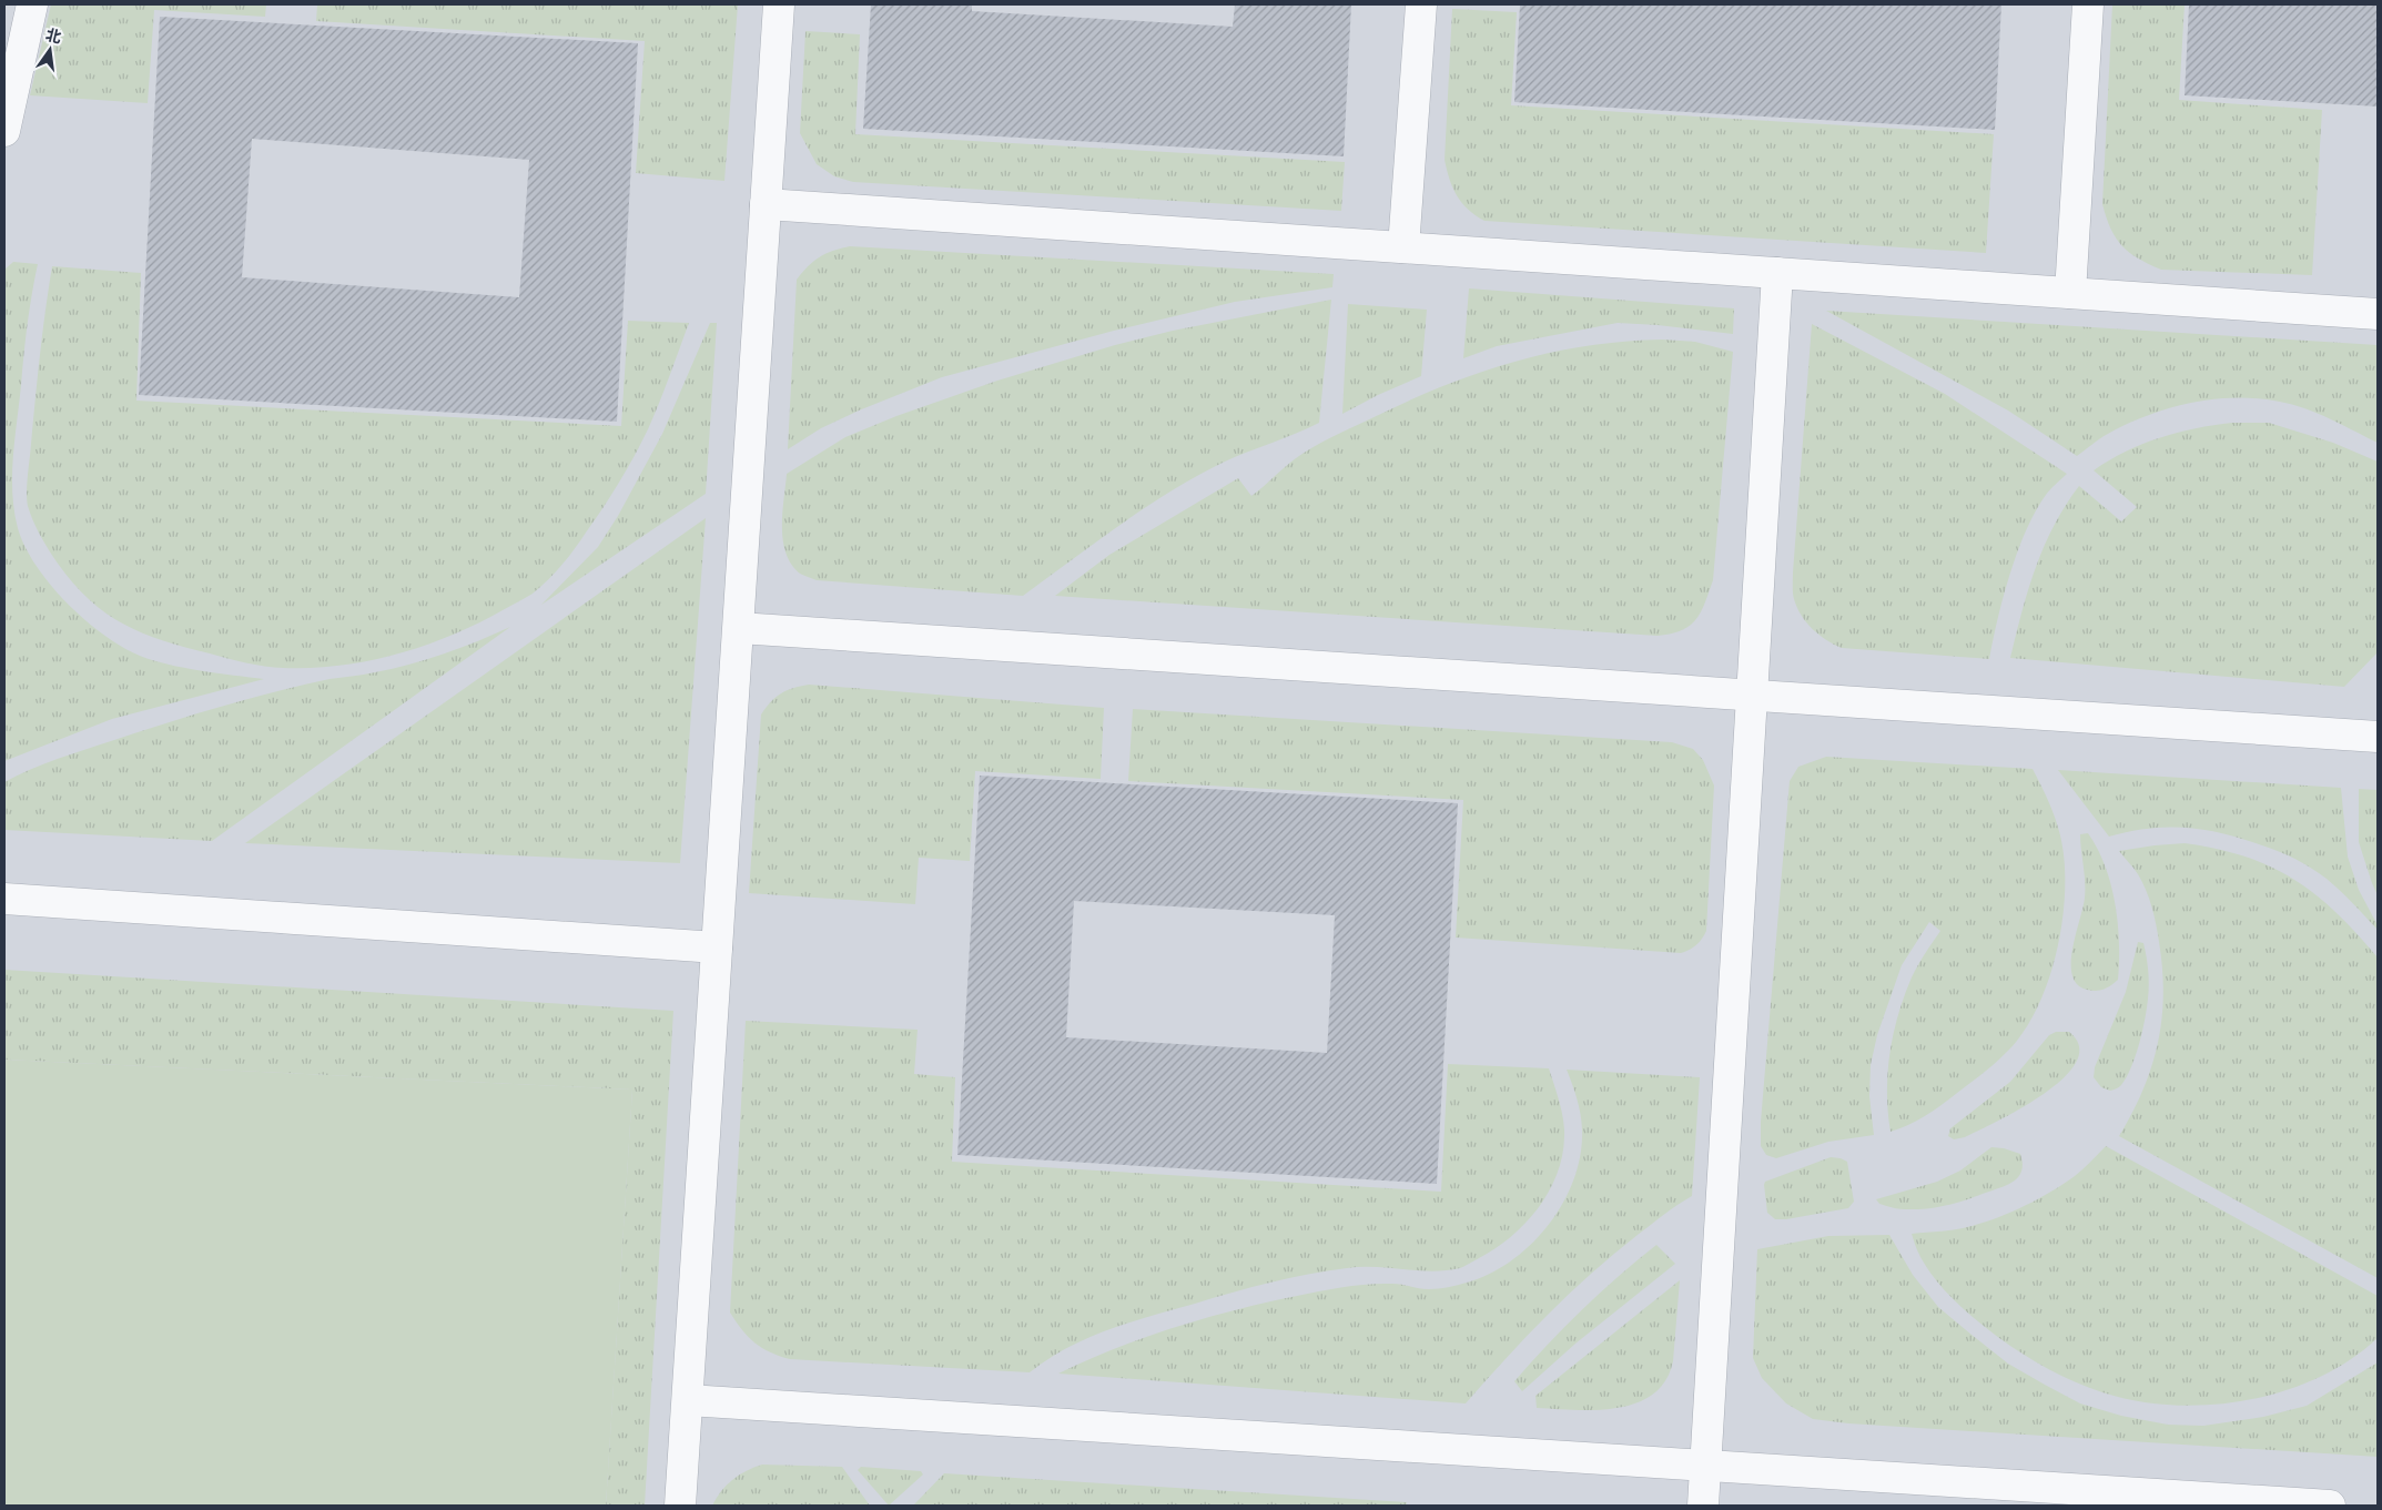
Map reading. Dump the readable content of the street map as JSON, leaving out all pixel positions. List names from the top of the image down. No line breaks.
{"north":"top"}
